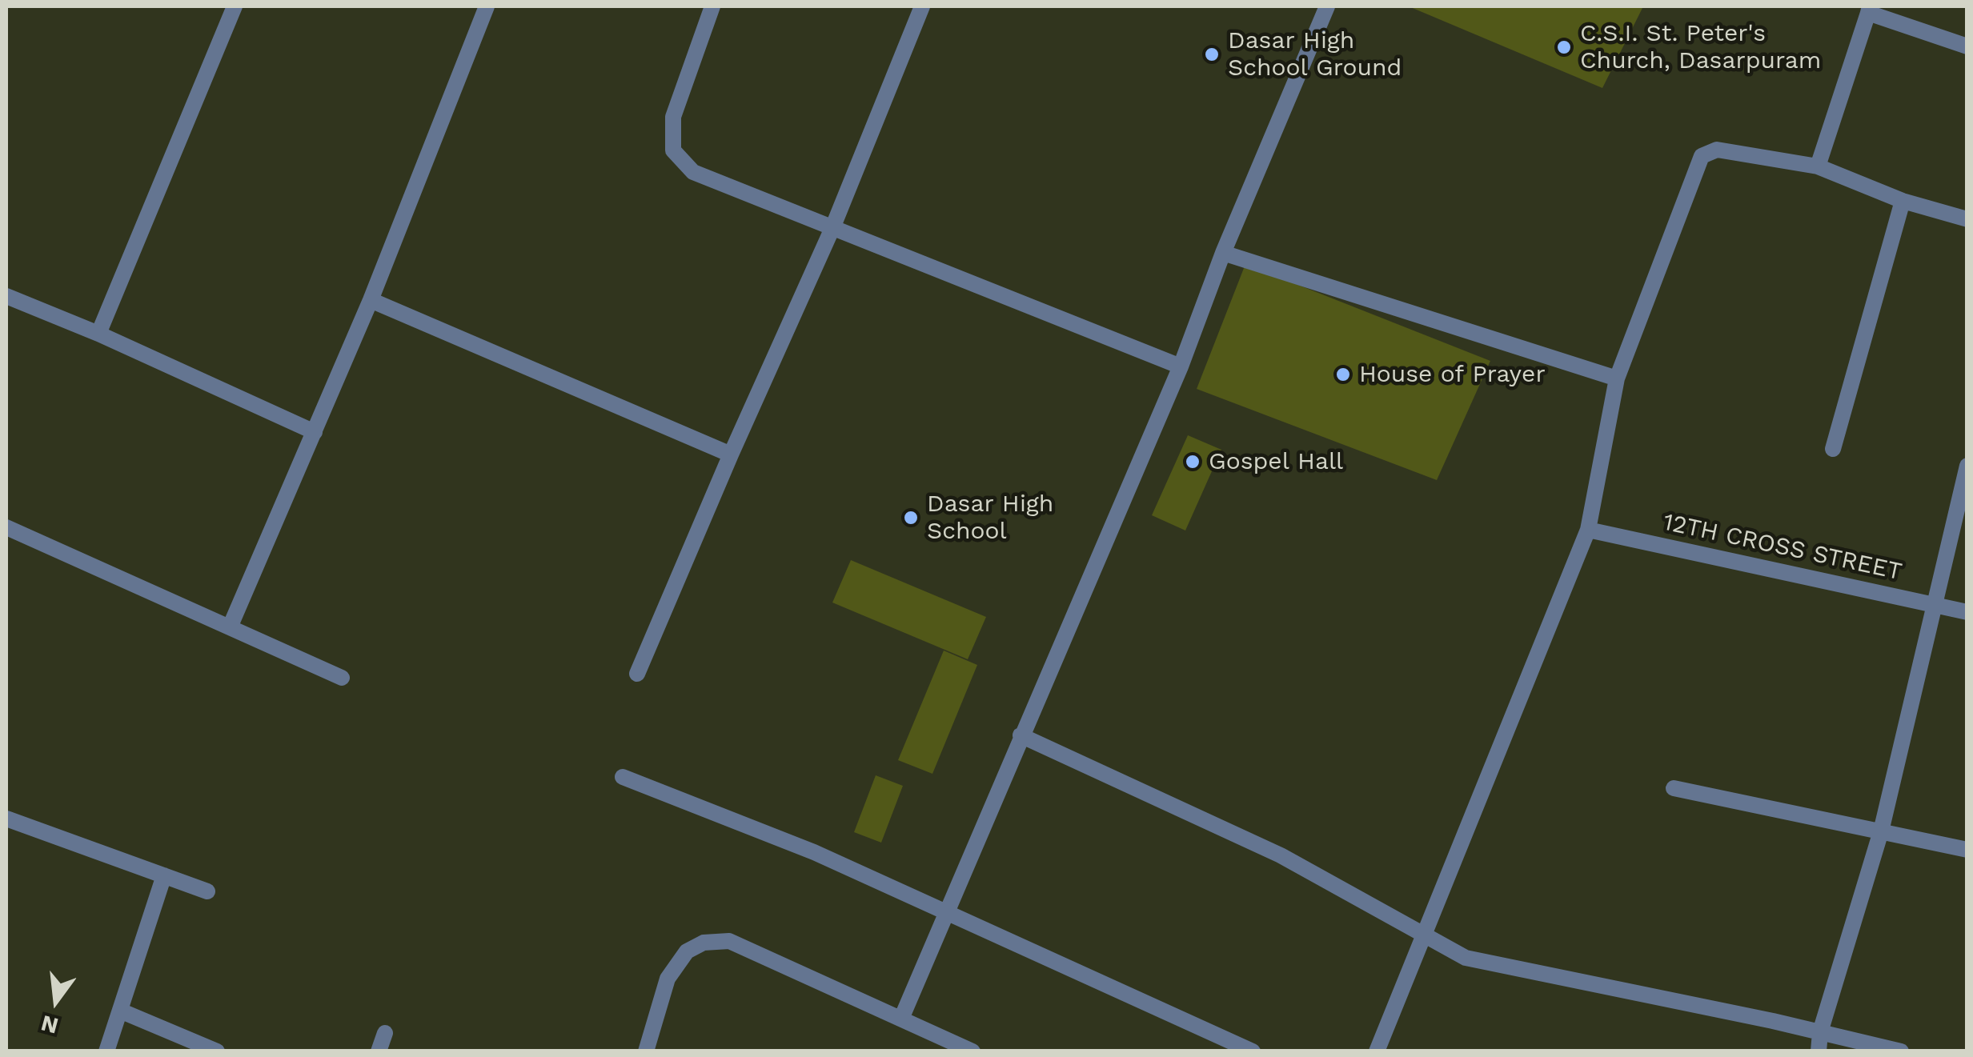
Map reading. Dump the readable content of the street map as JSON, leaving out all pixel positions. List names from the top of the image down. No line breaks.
{"streets":{"street":["12TH CROSS STREET"]},"places":["C.S.I. St. Peter's Church, Dasarpuram","Dasar High School Ground","House of Prayer","Gospel Hall","Dasar High School"],"north":"bottom"}
